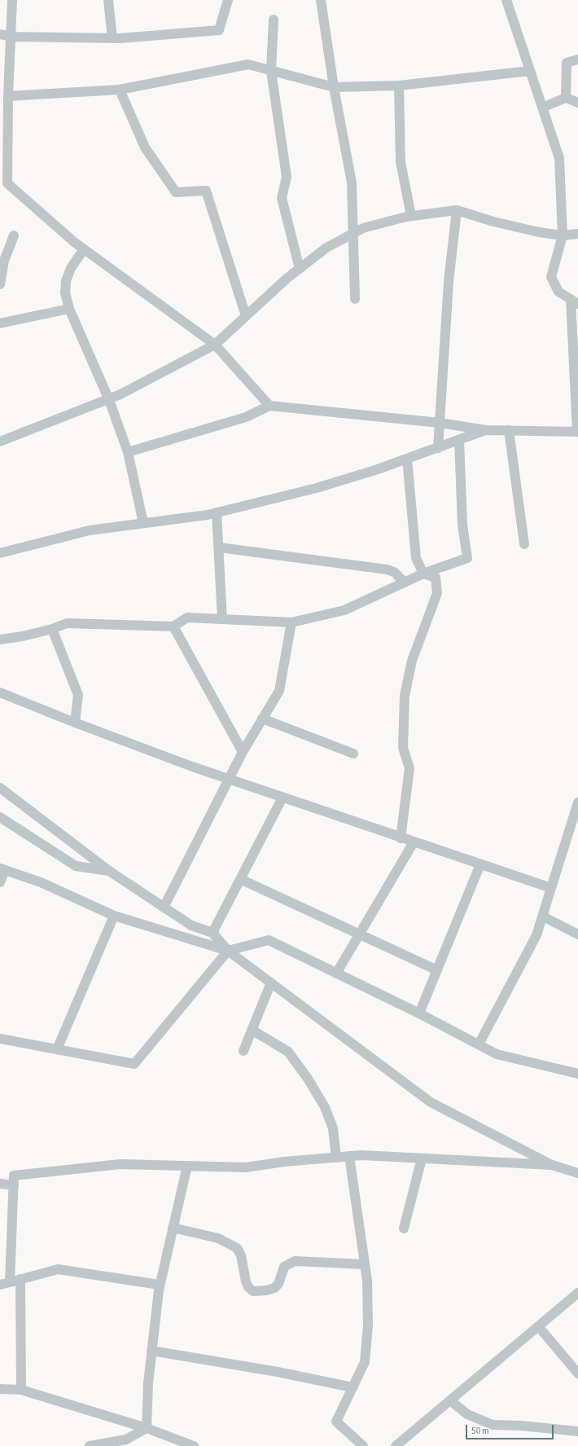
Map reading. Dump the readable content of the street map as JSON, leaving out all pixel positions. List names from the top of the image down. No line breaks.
{"scale_bar":"50 m"}
